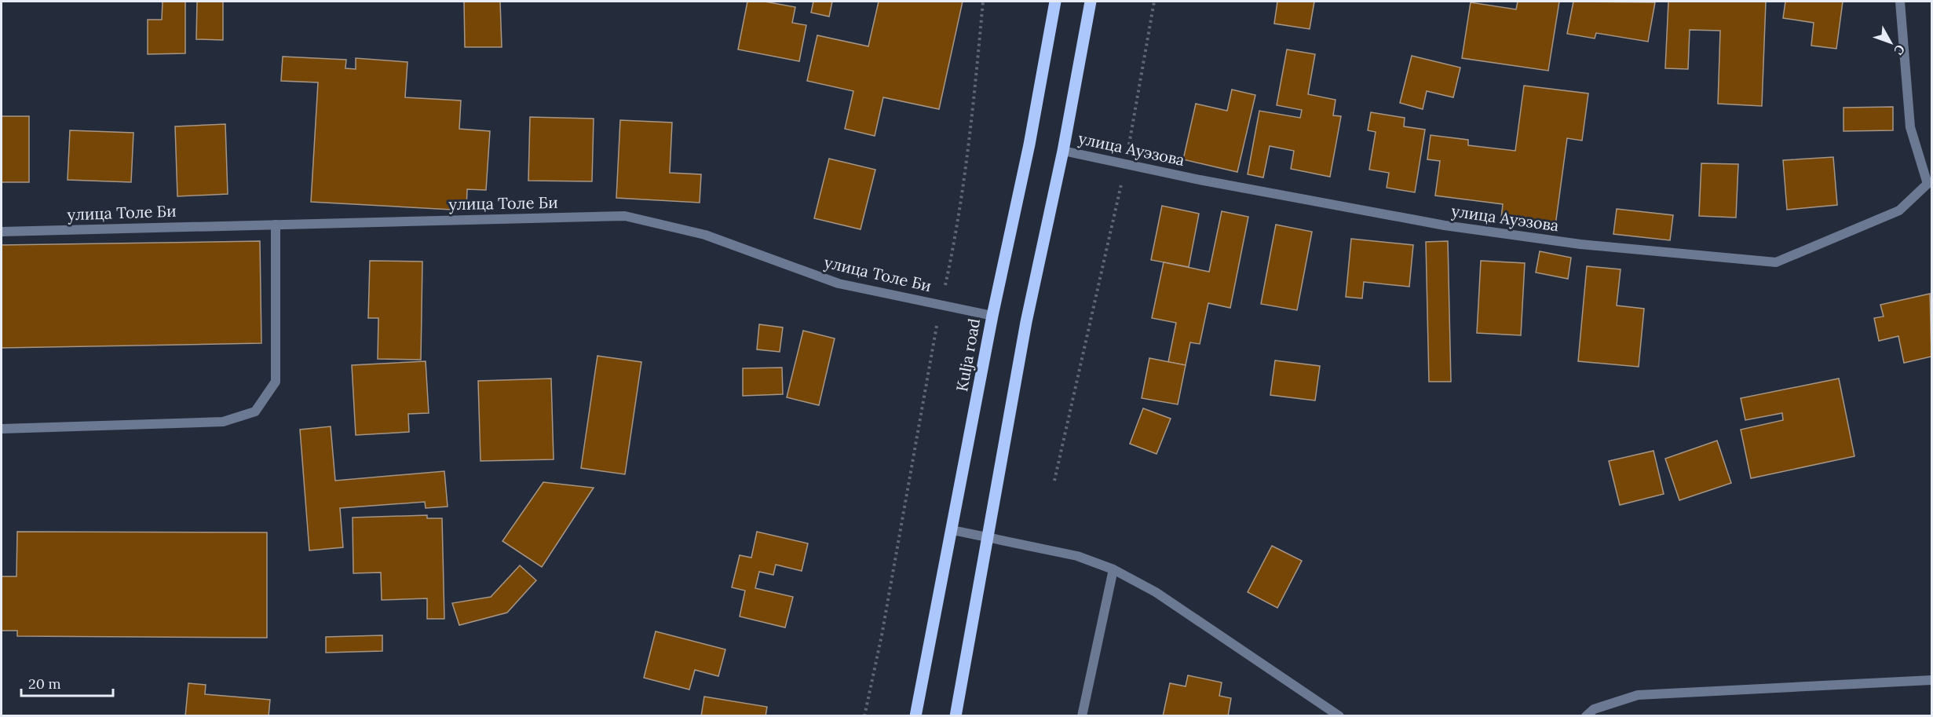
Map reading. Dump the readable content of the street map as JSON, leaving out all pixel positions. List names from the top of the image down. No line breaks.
{"streets":{"main road":["Kulja road"],"street":["улица Ауэзова","улица Толе Би"]},"crossings":[["улица Толе Би","Kulja road"]],"scale_bar":"20 m","north":"bottom right"}
